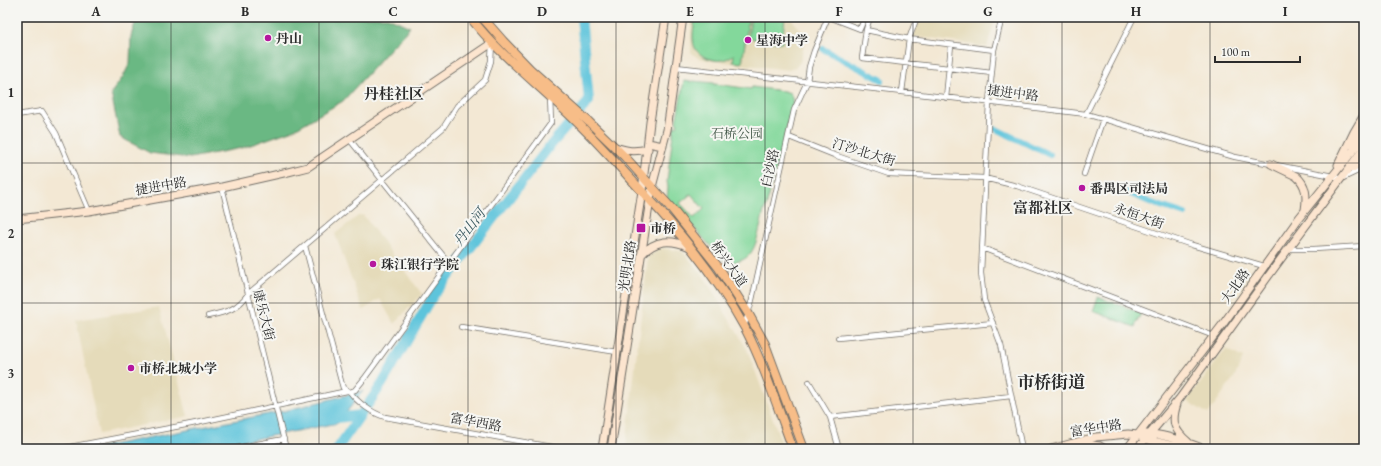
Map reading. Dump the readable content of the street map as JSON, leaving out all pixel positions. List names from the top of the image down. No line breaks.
{"streets":{"main road":["捷进中路","桥兴大道","光明北路","大北路","富华中路"],"street":["汀沙北大街","白沙路","永恒大街","康乐大街","富华西路"]},"crossings":[["捷进中路","白沙路"],["捷进中路","光明北路"],["捷进中路","大北路"],["捷进中路","康乐大街"],["汀沙北大街","白沙路"],["汀沙北大街","永恒大街"],["白沙路","桥兴大道"],["永恒大街","大北路"],["桥兴大道","光明北路"],["大北路","富华中路"]],"districts":["丹桂社区","富都社区","市桥街道"],"water":["丹山河"],"parks":["石桥公园"],"places":{"other":["丹山","星海中学","番禺区司法局","珠江银行学院","市桥北城小学"],"transit":["市桥"]},"scale_bar":"100 m","grid":{"columns":["A","B","C","D","E","F","G","H","I"],"rows":["1","2","3"]}}
